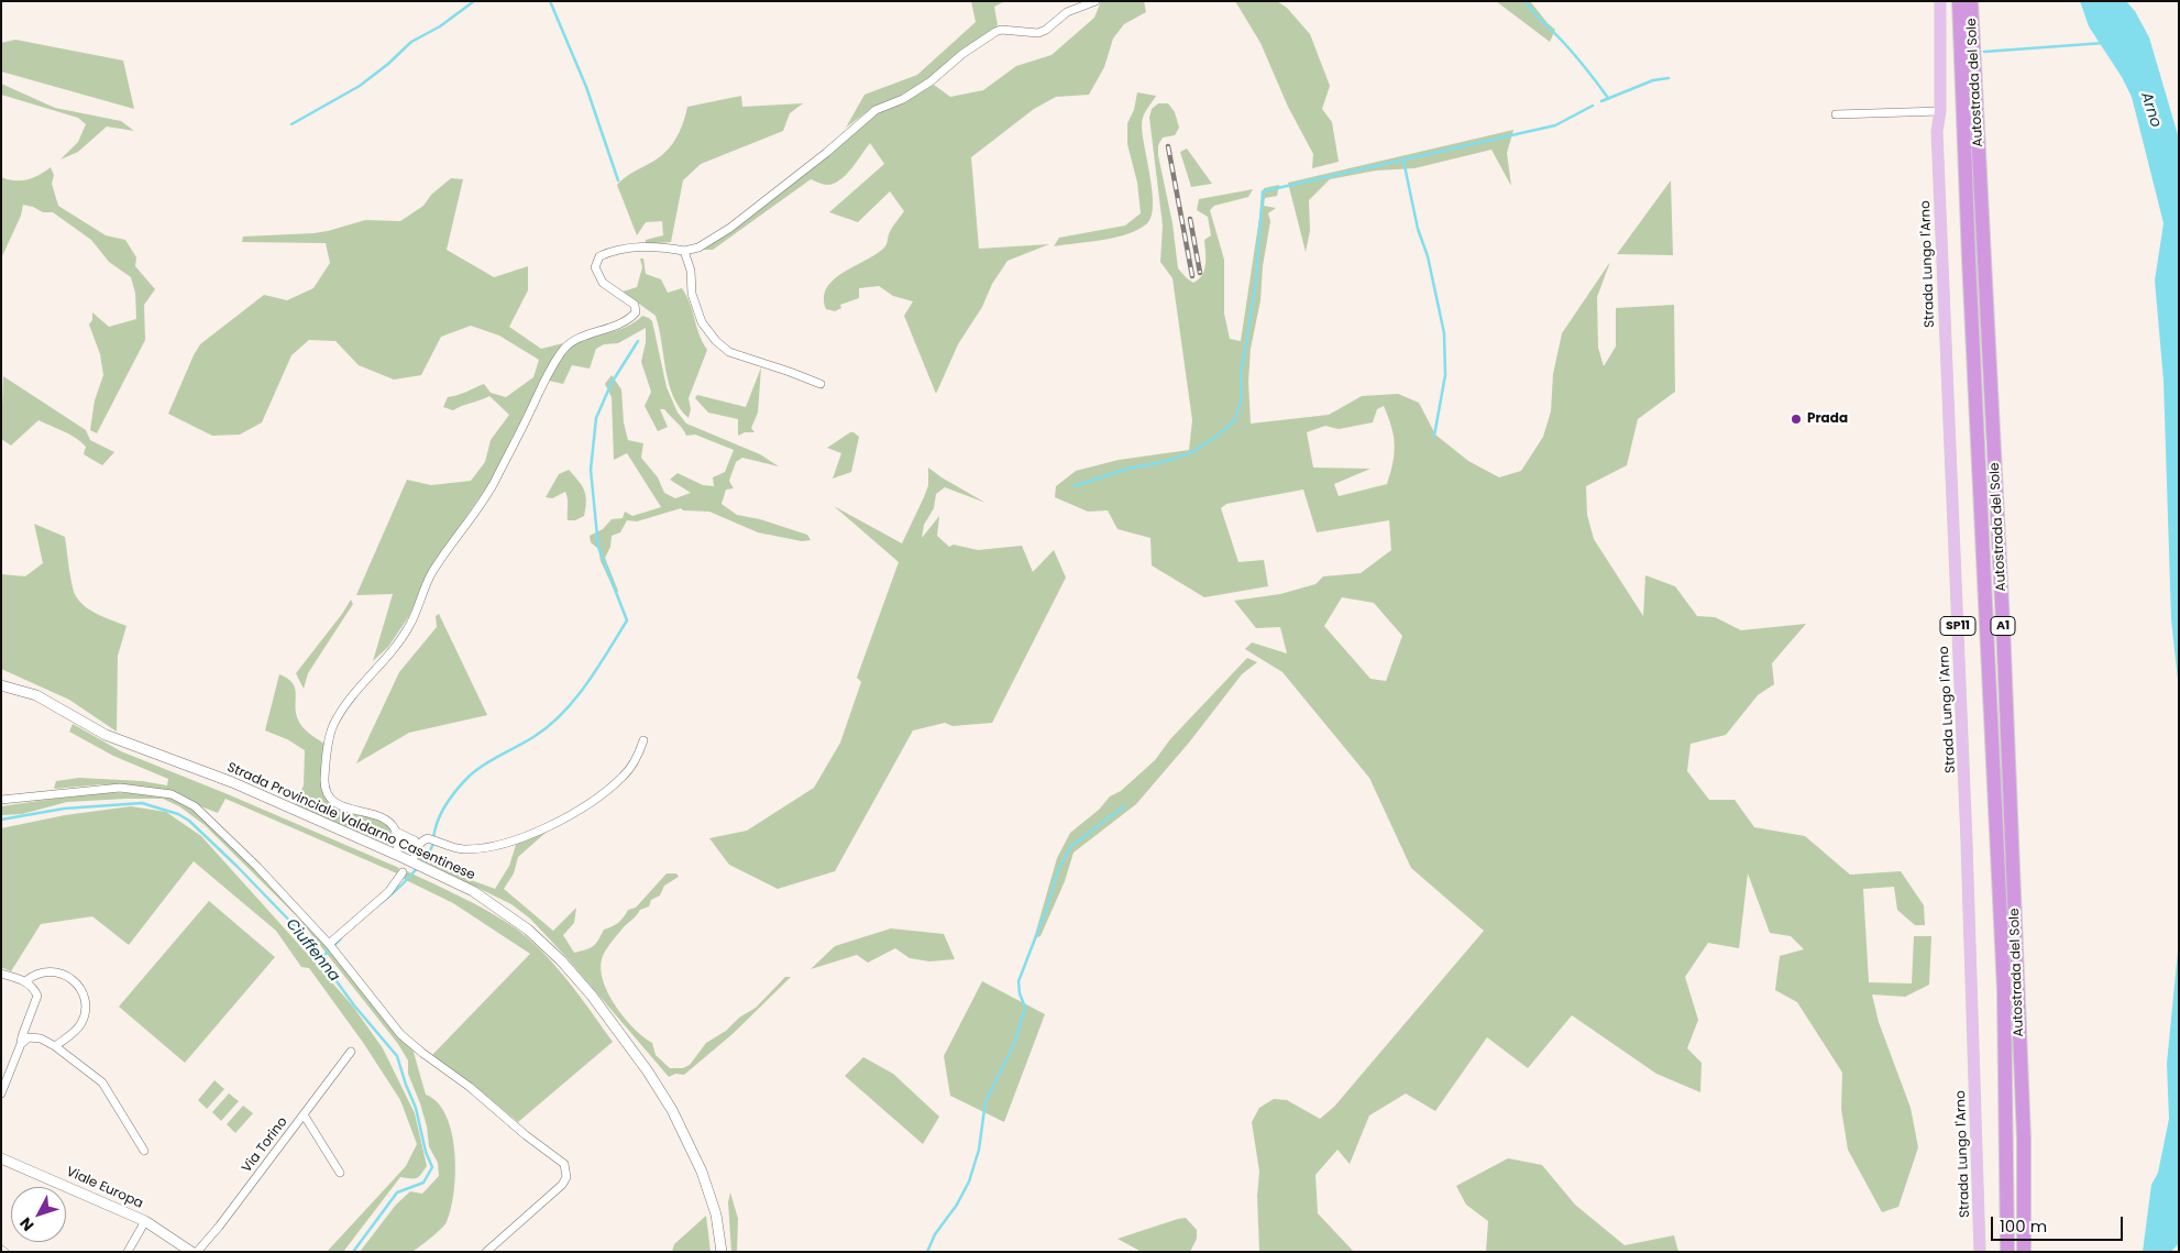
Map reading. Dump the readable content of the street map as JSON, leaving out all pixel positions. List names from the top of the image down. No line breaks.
{"streets":{"highway":["Autostrada del Sole","A1"],"main road":["Strada Lungo l'Arno","SP11","Strada Provinciale Valdarno Casentinese","Viale Europa"],"street":["Via Torino"]},"water":["Arno","Ciuffenna"],"places":["Prada"],"scale_bar":"100 m","north":"bottom left"}
